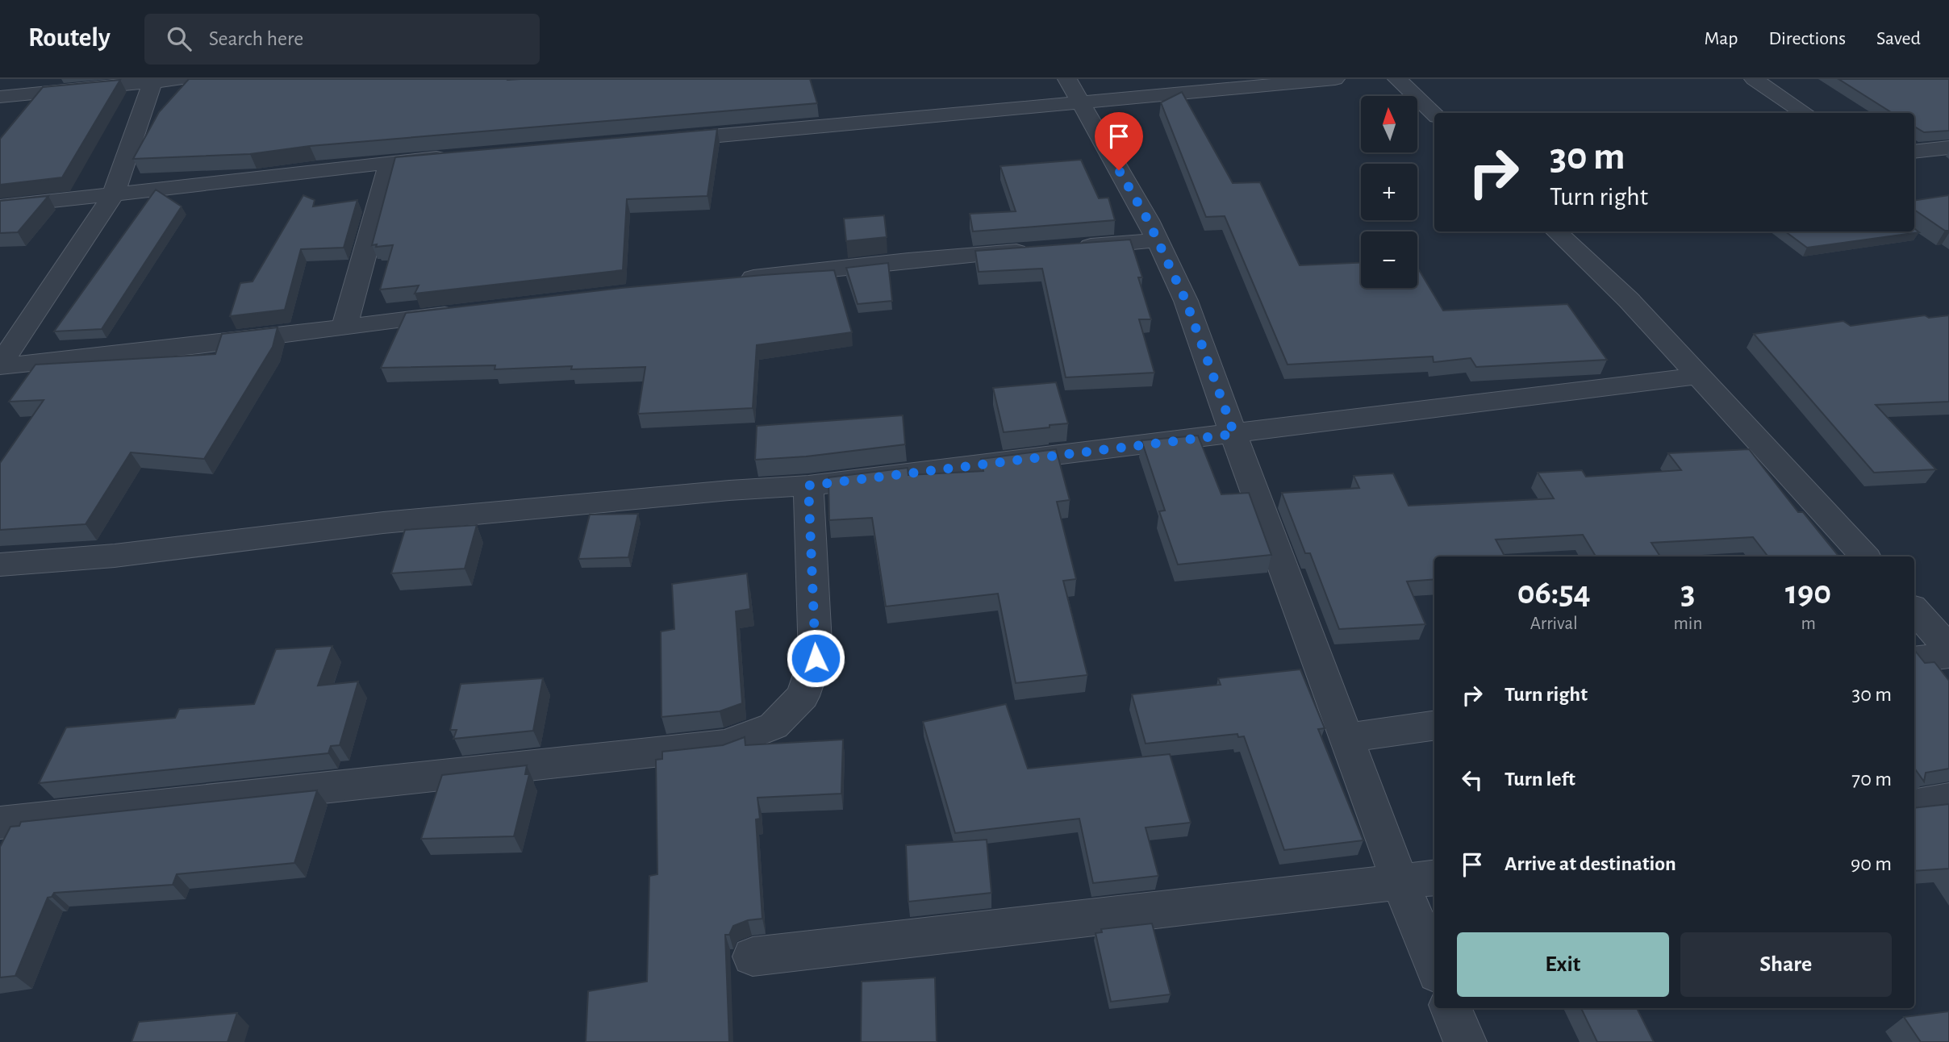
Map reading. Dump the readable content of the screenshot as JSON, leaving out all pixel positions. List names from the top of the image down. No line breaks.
{"north":"top","page":{"header":"Routely","search":"Search here","nav":["Map","Directions","Saved"],"map_buttons":["+","−"],"turn":["30 m","Turn right"],"eta":["06:54","Arrival","3","min","190","m"],"list":[{"name":"Turn right","value":"30 m"},{"name":"Turn left","value":"70 m"},{"name":"Arrive at destination","value":"90 m"}],"buttons":["Exit","Share"]}}
